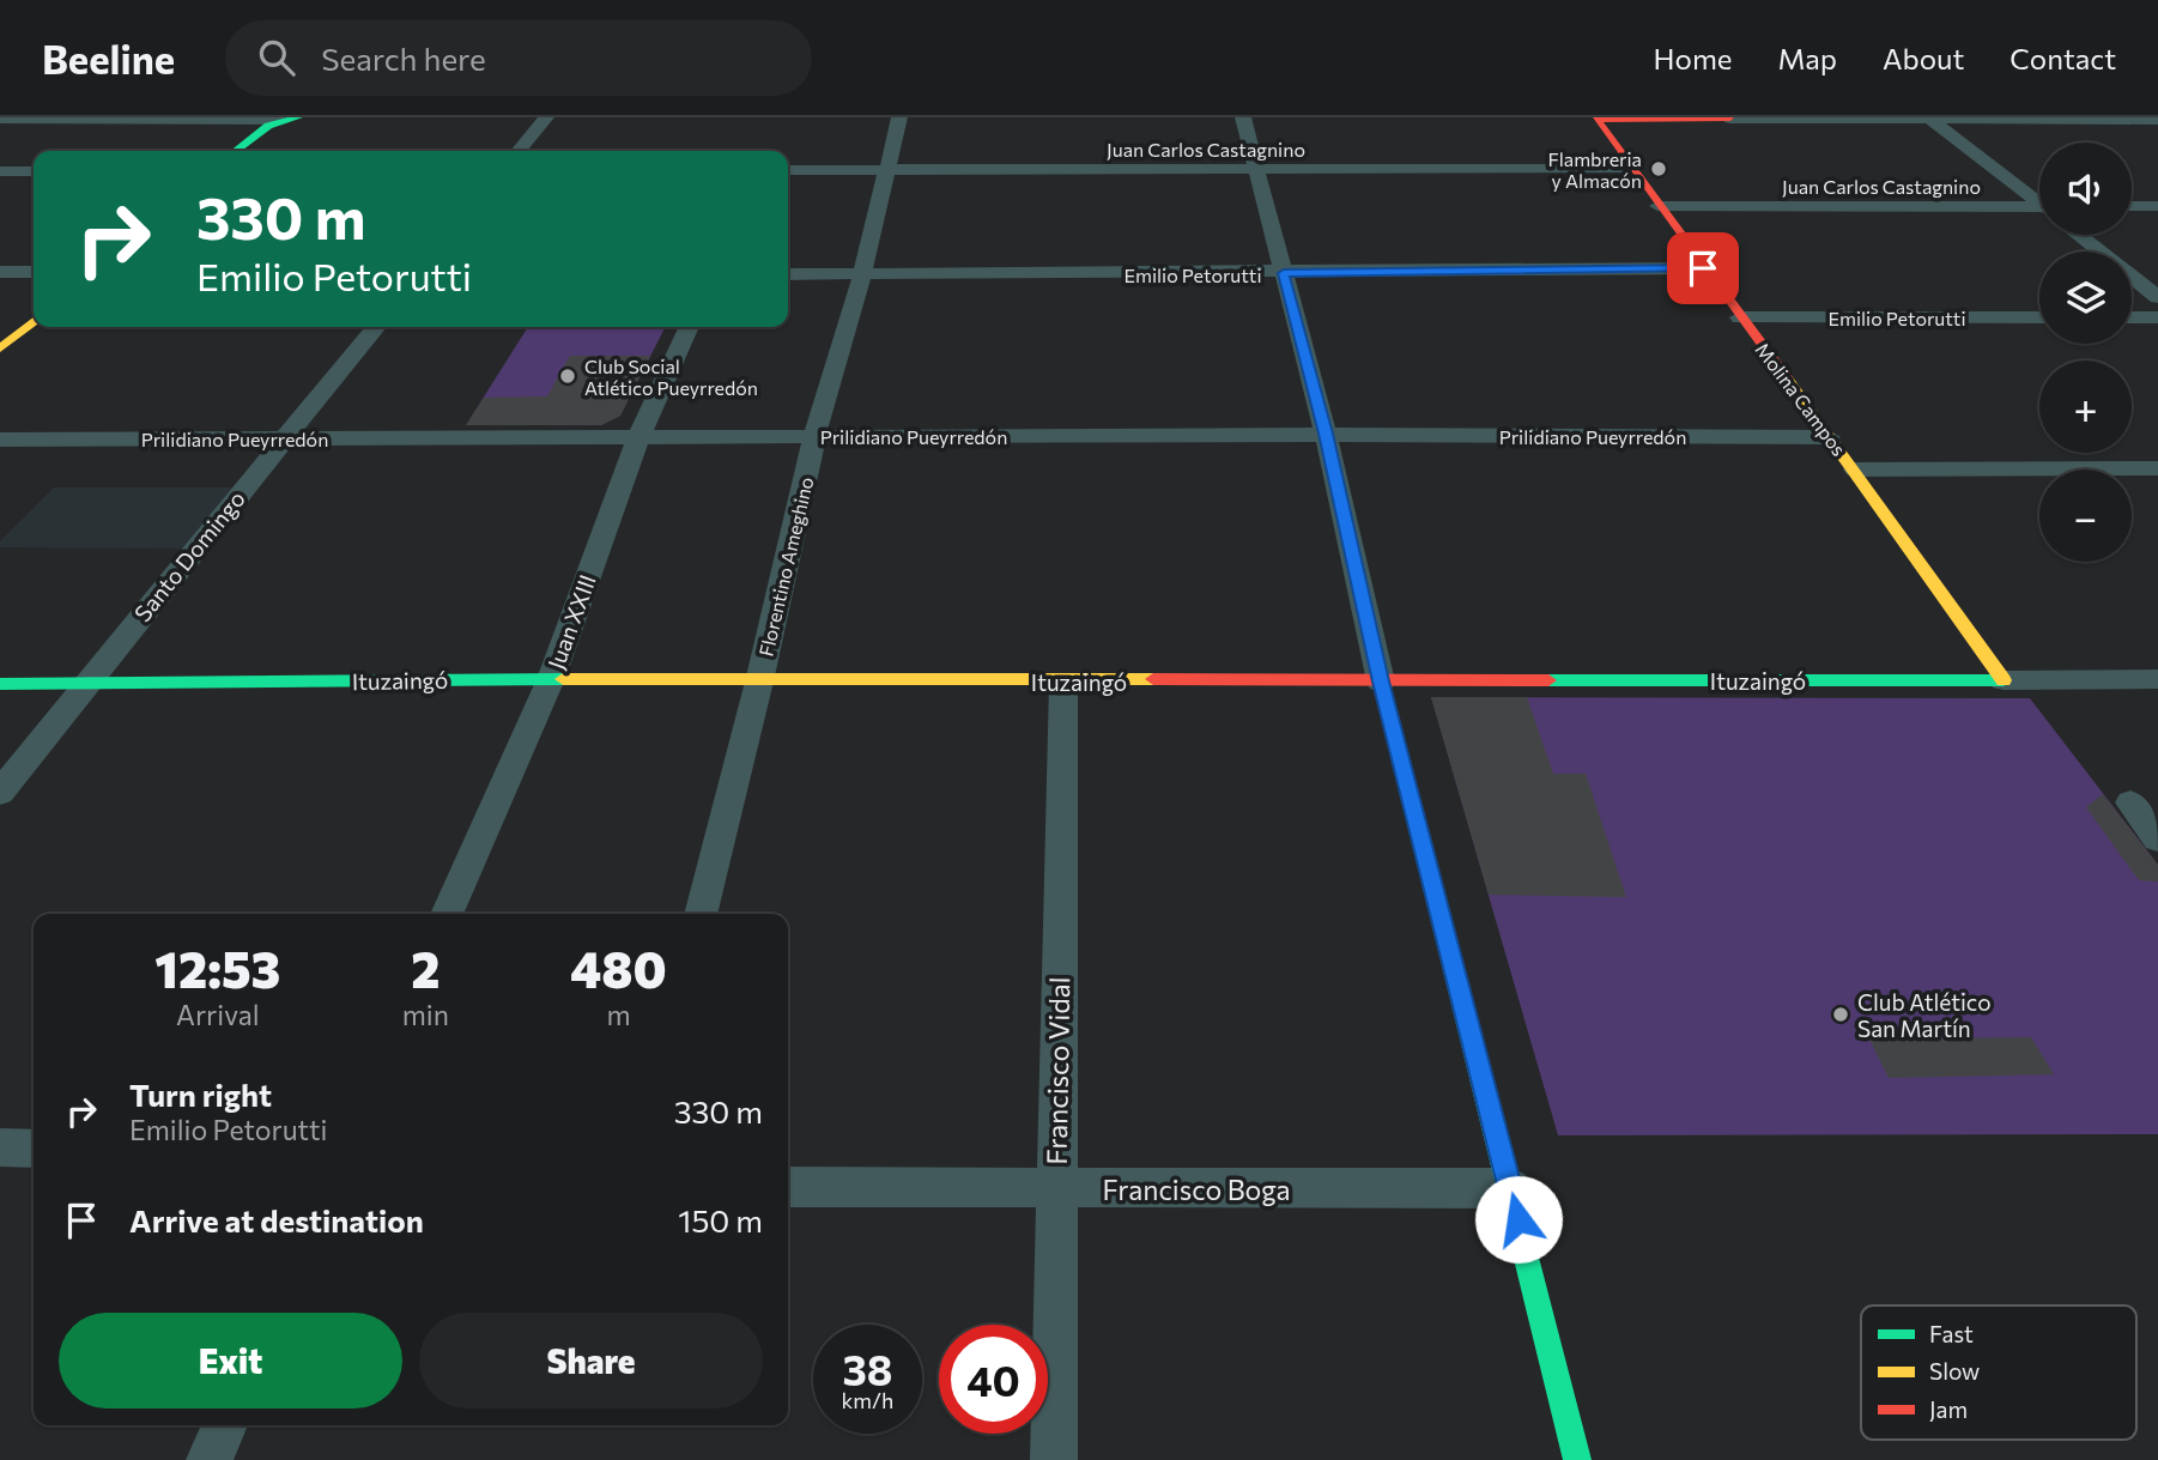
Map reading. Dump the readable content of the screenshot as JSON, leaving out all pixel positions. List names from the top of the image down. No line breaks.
{"streets":{"street":["Juan Carlos Castagnino","Emilio Petorutti","Molina Campos","Prilidiano Pueyrredón","Santo Domingo","Florentino Ameghino","Juan XXIII","Ituzaingó","Francisco Vidal","Francisco Boga"]},"crossings":[["Juan Carlos Castagnino","Molina Campos"],["Juan Carlos Castagnino","Florentino Ameghino"],["Emilio Petorutti","Molina Campos"],["Emilio Petorutti","Florentino Ameghino"],["Molina Campos","Prilidiano Pueyrredón"],["Molina Campos","Ituzaingó"],["Prilidiano Pueyrredón","Santo Domingo"],["Prilidiano Pueyrredón","Florentino Ameghino"],["Prilidiano Pueyrredón","Juan XXIII"],["Santo Domingo","Ituzaingó"],["Florentino Ameghino","Ituzaingó"],["Juan XXIII","Ituzaingó"],["Ituzaingó","Francisco Vidal"],["Francisco Vidal","Francisco Boga"]],"places":["Flambreria y Almacón","Club Social Atlético Pueyrredón","Club Atlético San Martín"],"legend":["Fast","Slow","Jam"],"page":{"header":"Beeline","search":"Search here","nav":["Home","Map","About","Contact"],"map_buttons":["+","−"],"turn":["330 m","Emilio Petorutti"],"eta":["12:53","Arrival","2","min","480","m"],"list":[{"name":"Turn right","note":"Emilio Petorutti","value":"330 m"},{"name":"Arrive at destination","value":"150 m"}],"buttons":["Exit","Share"],"speed":"38 km/h","limit":"40"}}
